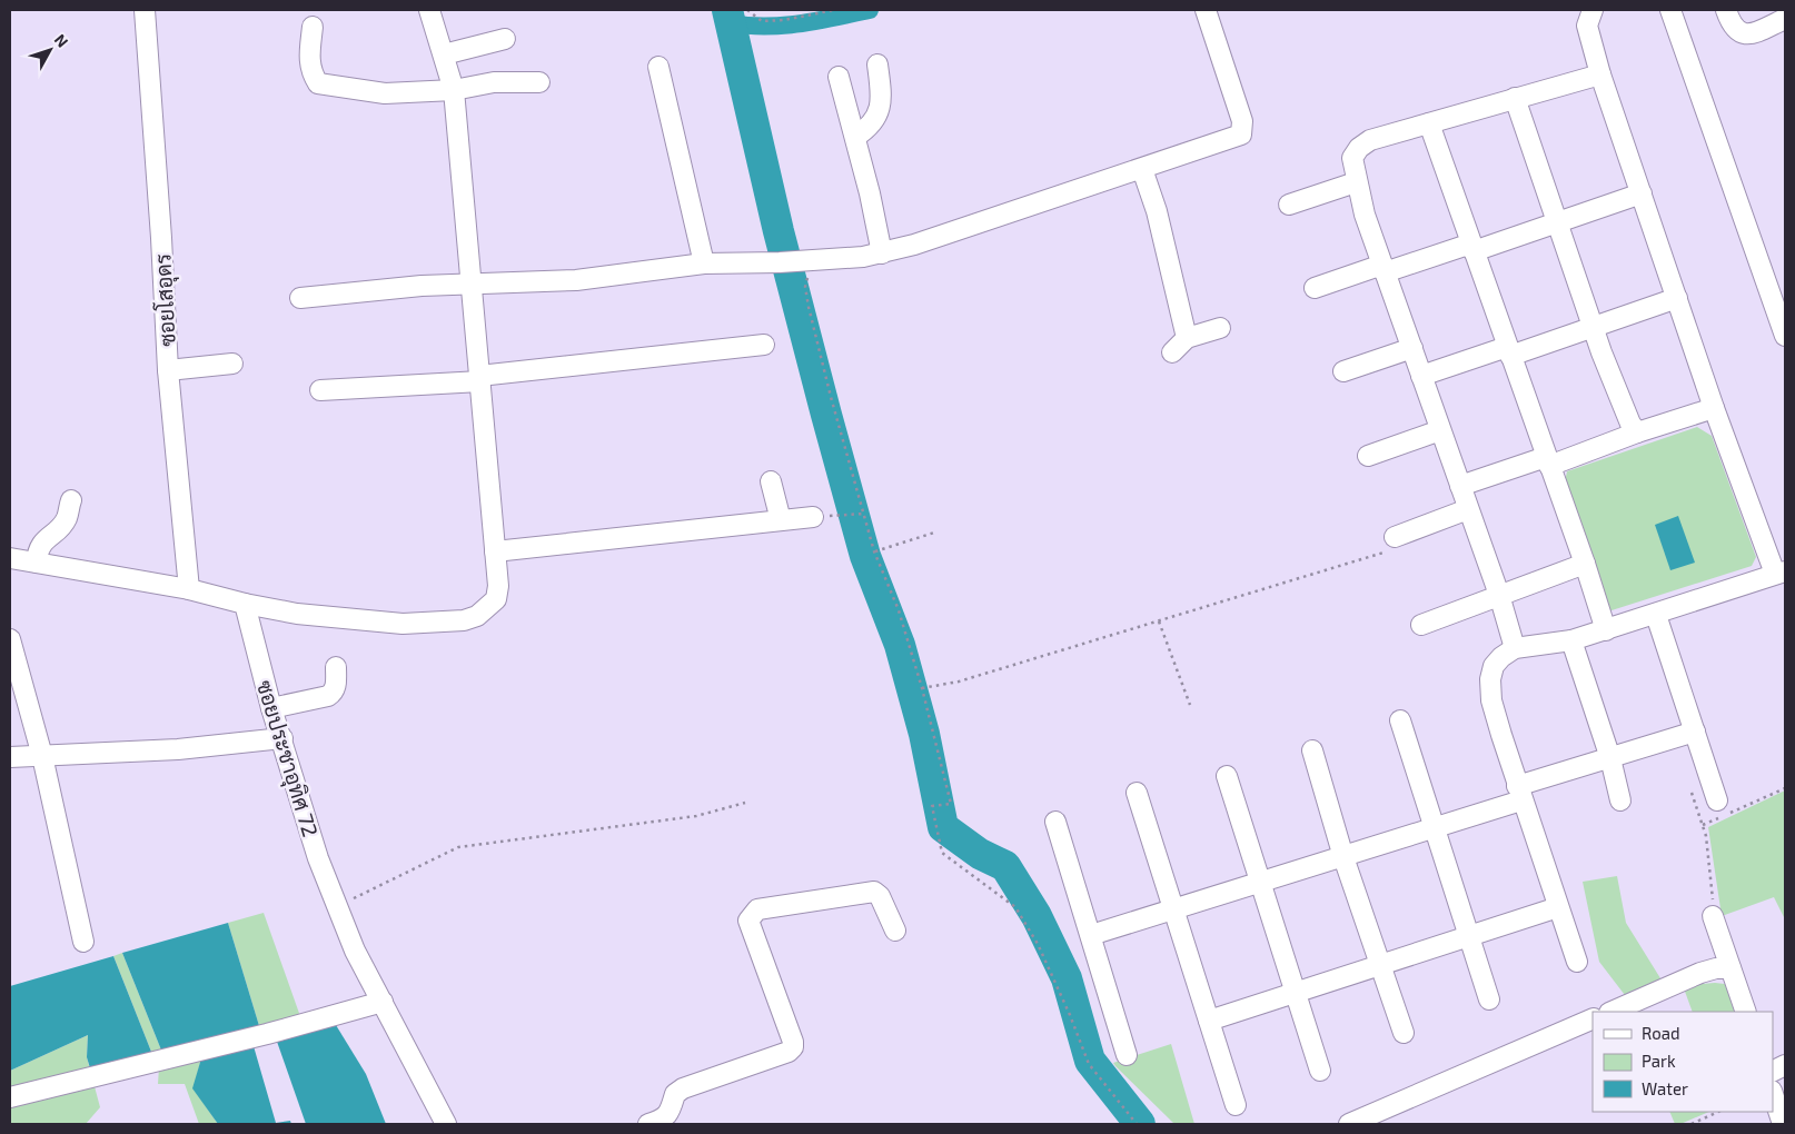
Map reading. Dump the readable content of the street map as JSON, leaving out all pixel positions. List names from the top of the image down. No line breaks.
{"streets":{"street":["ซอยโสอุดร","ซอยประชาอุทิศ 72"]},"legend":["Road","Park","Water"],"north":"top right"}
